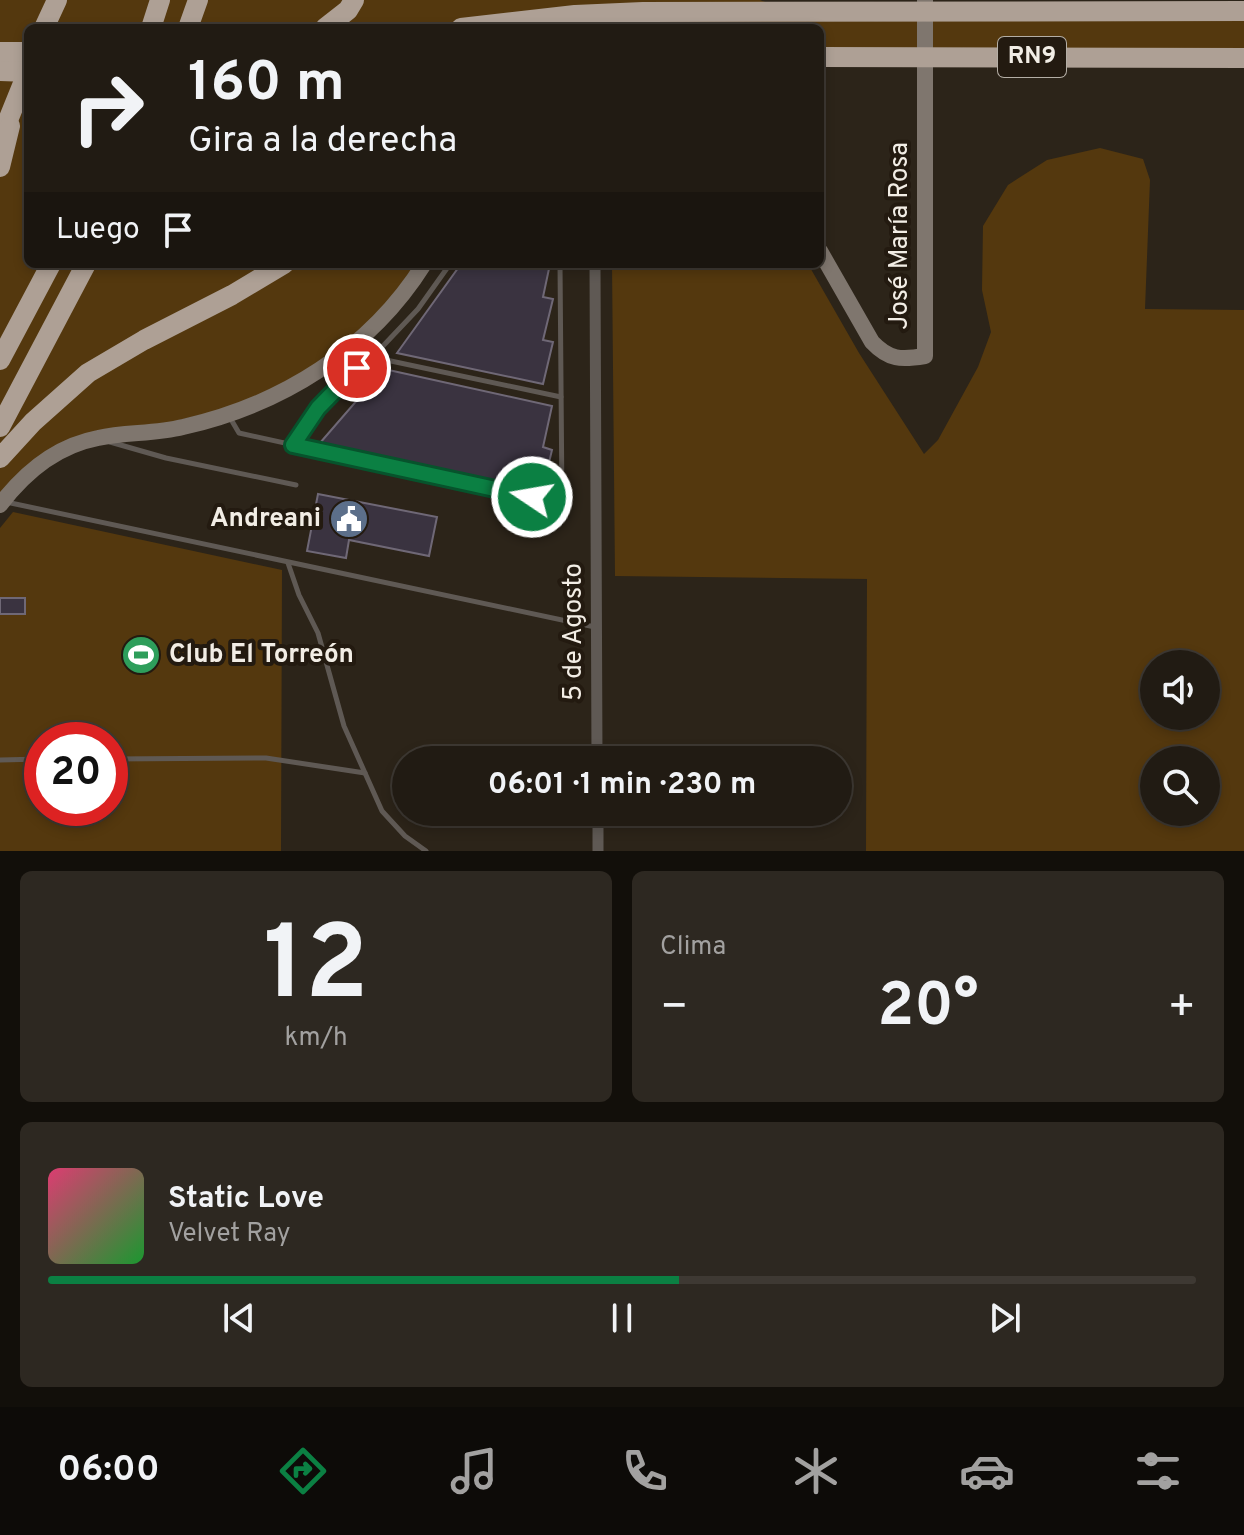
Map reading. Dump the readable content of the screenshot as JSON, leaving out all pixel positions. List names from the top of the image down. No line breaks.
{"streets":{"highway":["RN9"],"main road":["José María Rosa"],"street":["5 de Agosto"]},"places":{"public building":["Andreani"],"sports":["Club El Torreón"]},"page":{"turn":["160 m","Gira a la derecha"],"then":"Luego","limit":"20","trip":"06:01 · 1 min · 230 m","tile":[["12","km/h"],"Clima"],"heat":["−","20°","+"],"song":["Static Love","Velvet Ray"],"tabs":"06:00"}}
